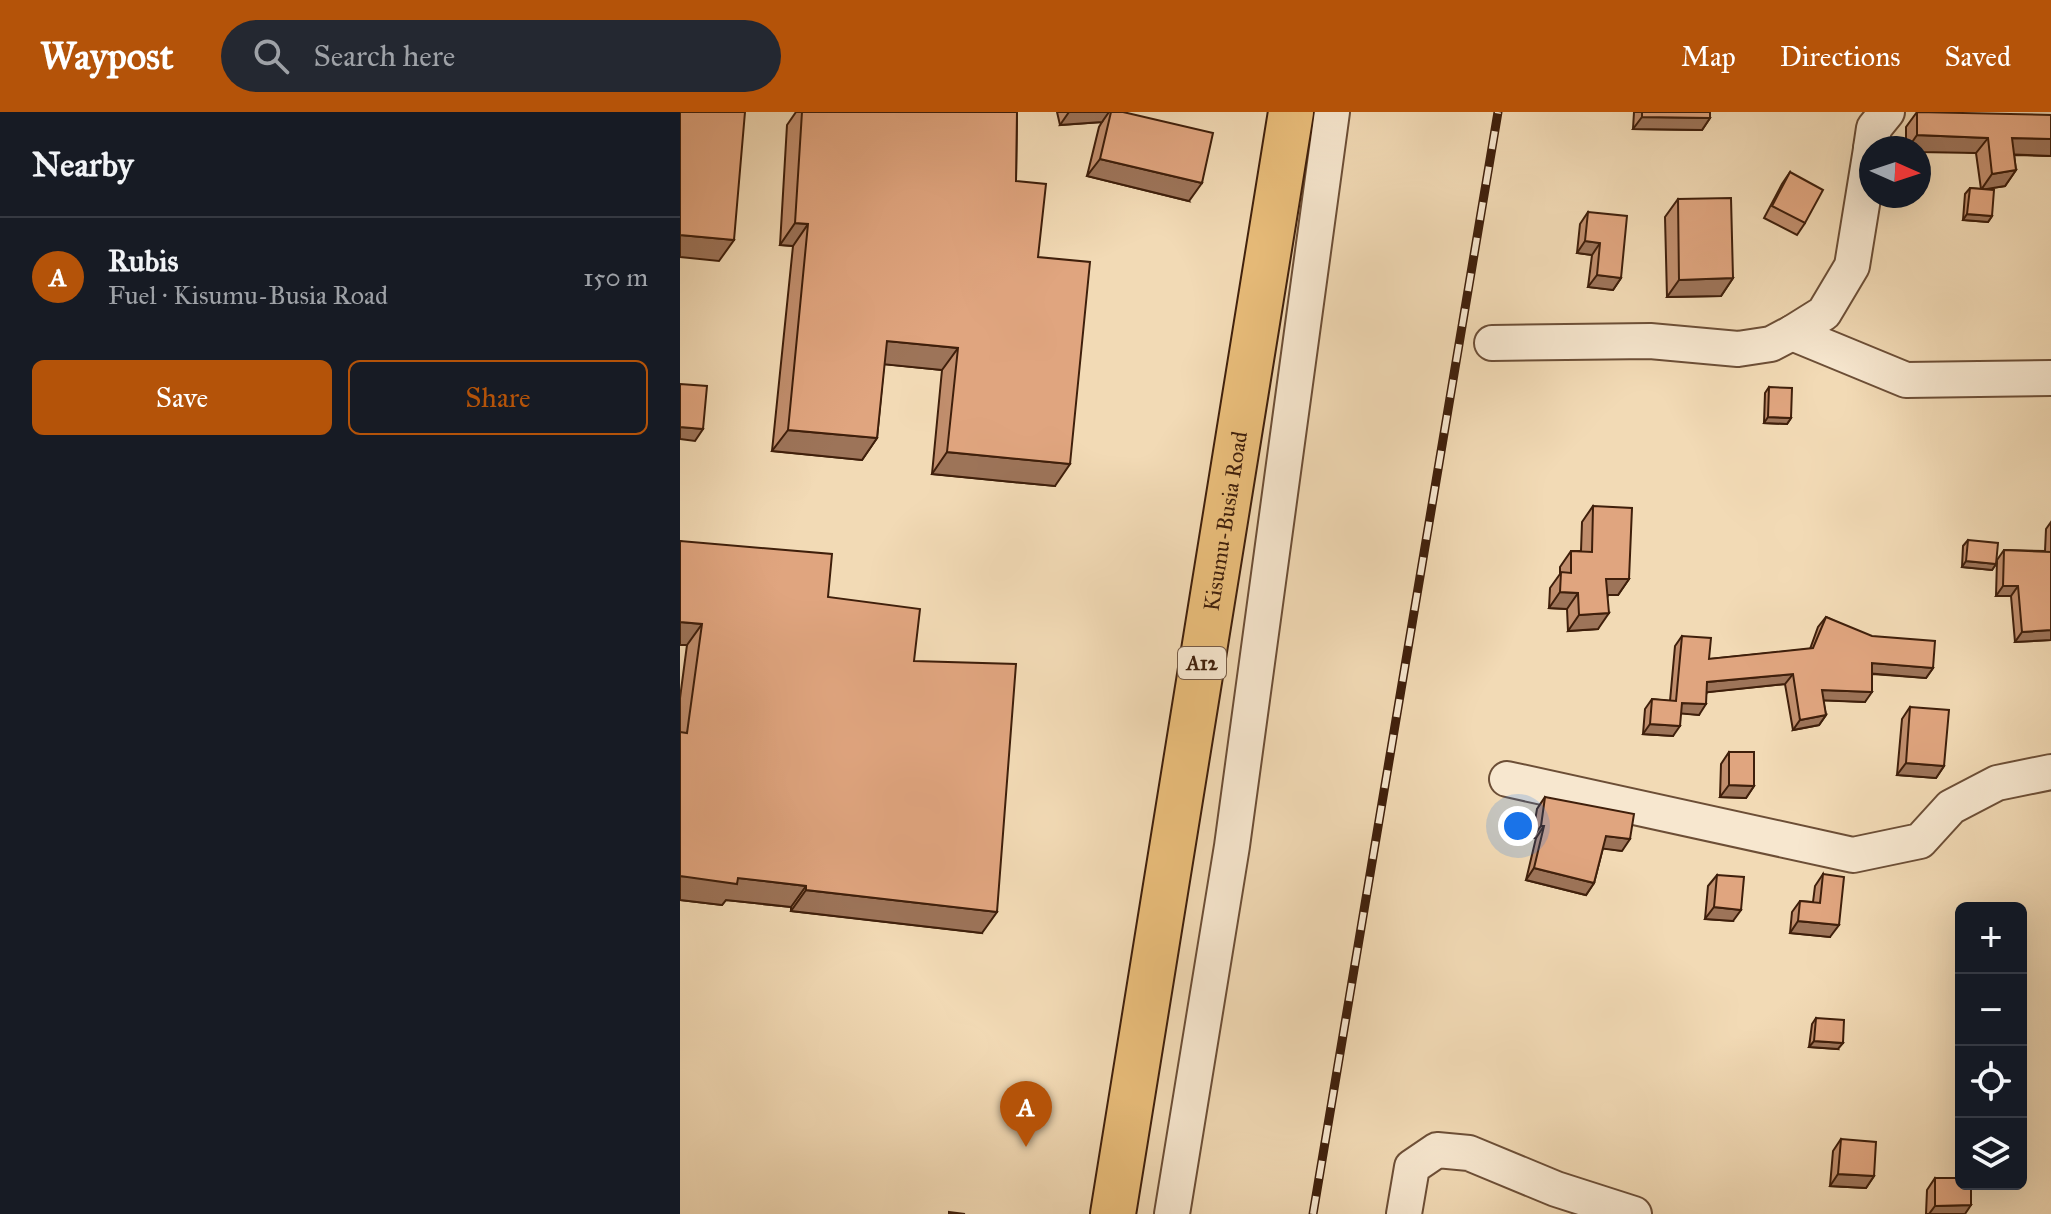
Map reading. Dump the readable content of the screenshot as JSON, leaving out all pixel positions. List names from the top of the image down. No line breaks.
{"streets":{"highway":["Kisumu-Busia Road","A12"]},"north":"right","page":{"header":"Waypost","search":"Search here","nav":["Map","Directions","Saved"],"heading":"Nearby","list":[{"mark":"A","name":"Rubis","note":"Fuel · Kisumu-Busia Road","value":"150 m"}],"buttons":["Save","Share"],"map_buttons":["+","−"],"pins":"A"}}
